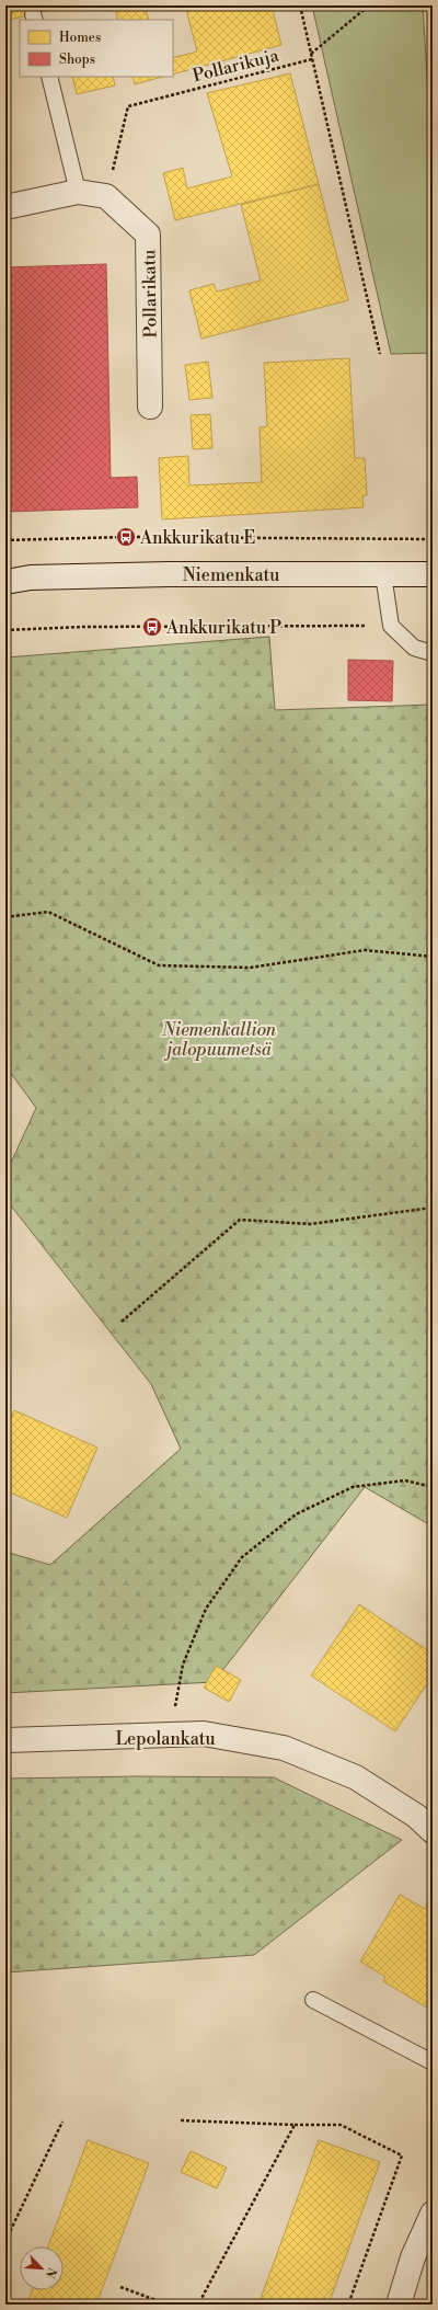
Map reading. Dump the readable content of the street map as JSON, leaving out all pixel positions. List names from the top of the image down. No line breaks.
{"streets":{"street":["Pollarikatu","Niemenkatu","Lepolankatu"],"path":["Pollarikuja"]},"crossings":[["Pollarikuja","Pollarikatu"]],"parks":["Niemenkallion jalopuumetsä"],"places":{"bus stop":["Ankkurikatu E","Ankkurikatu P"]},"legend":["Homes","Shops"],"north":"bottom right"}
